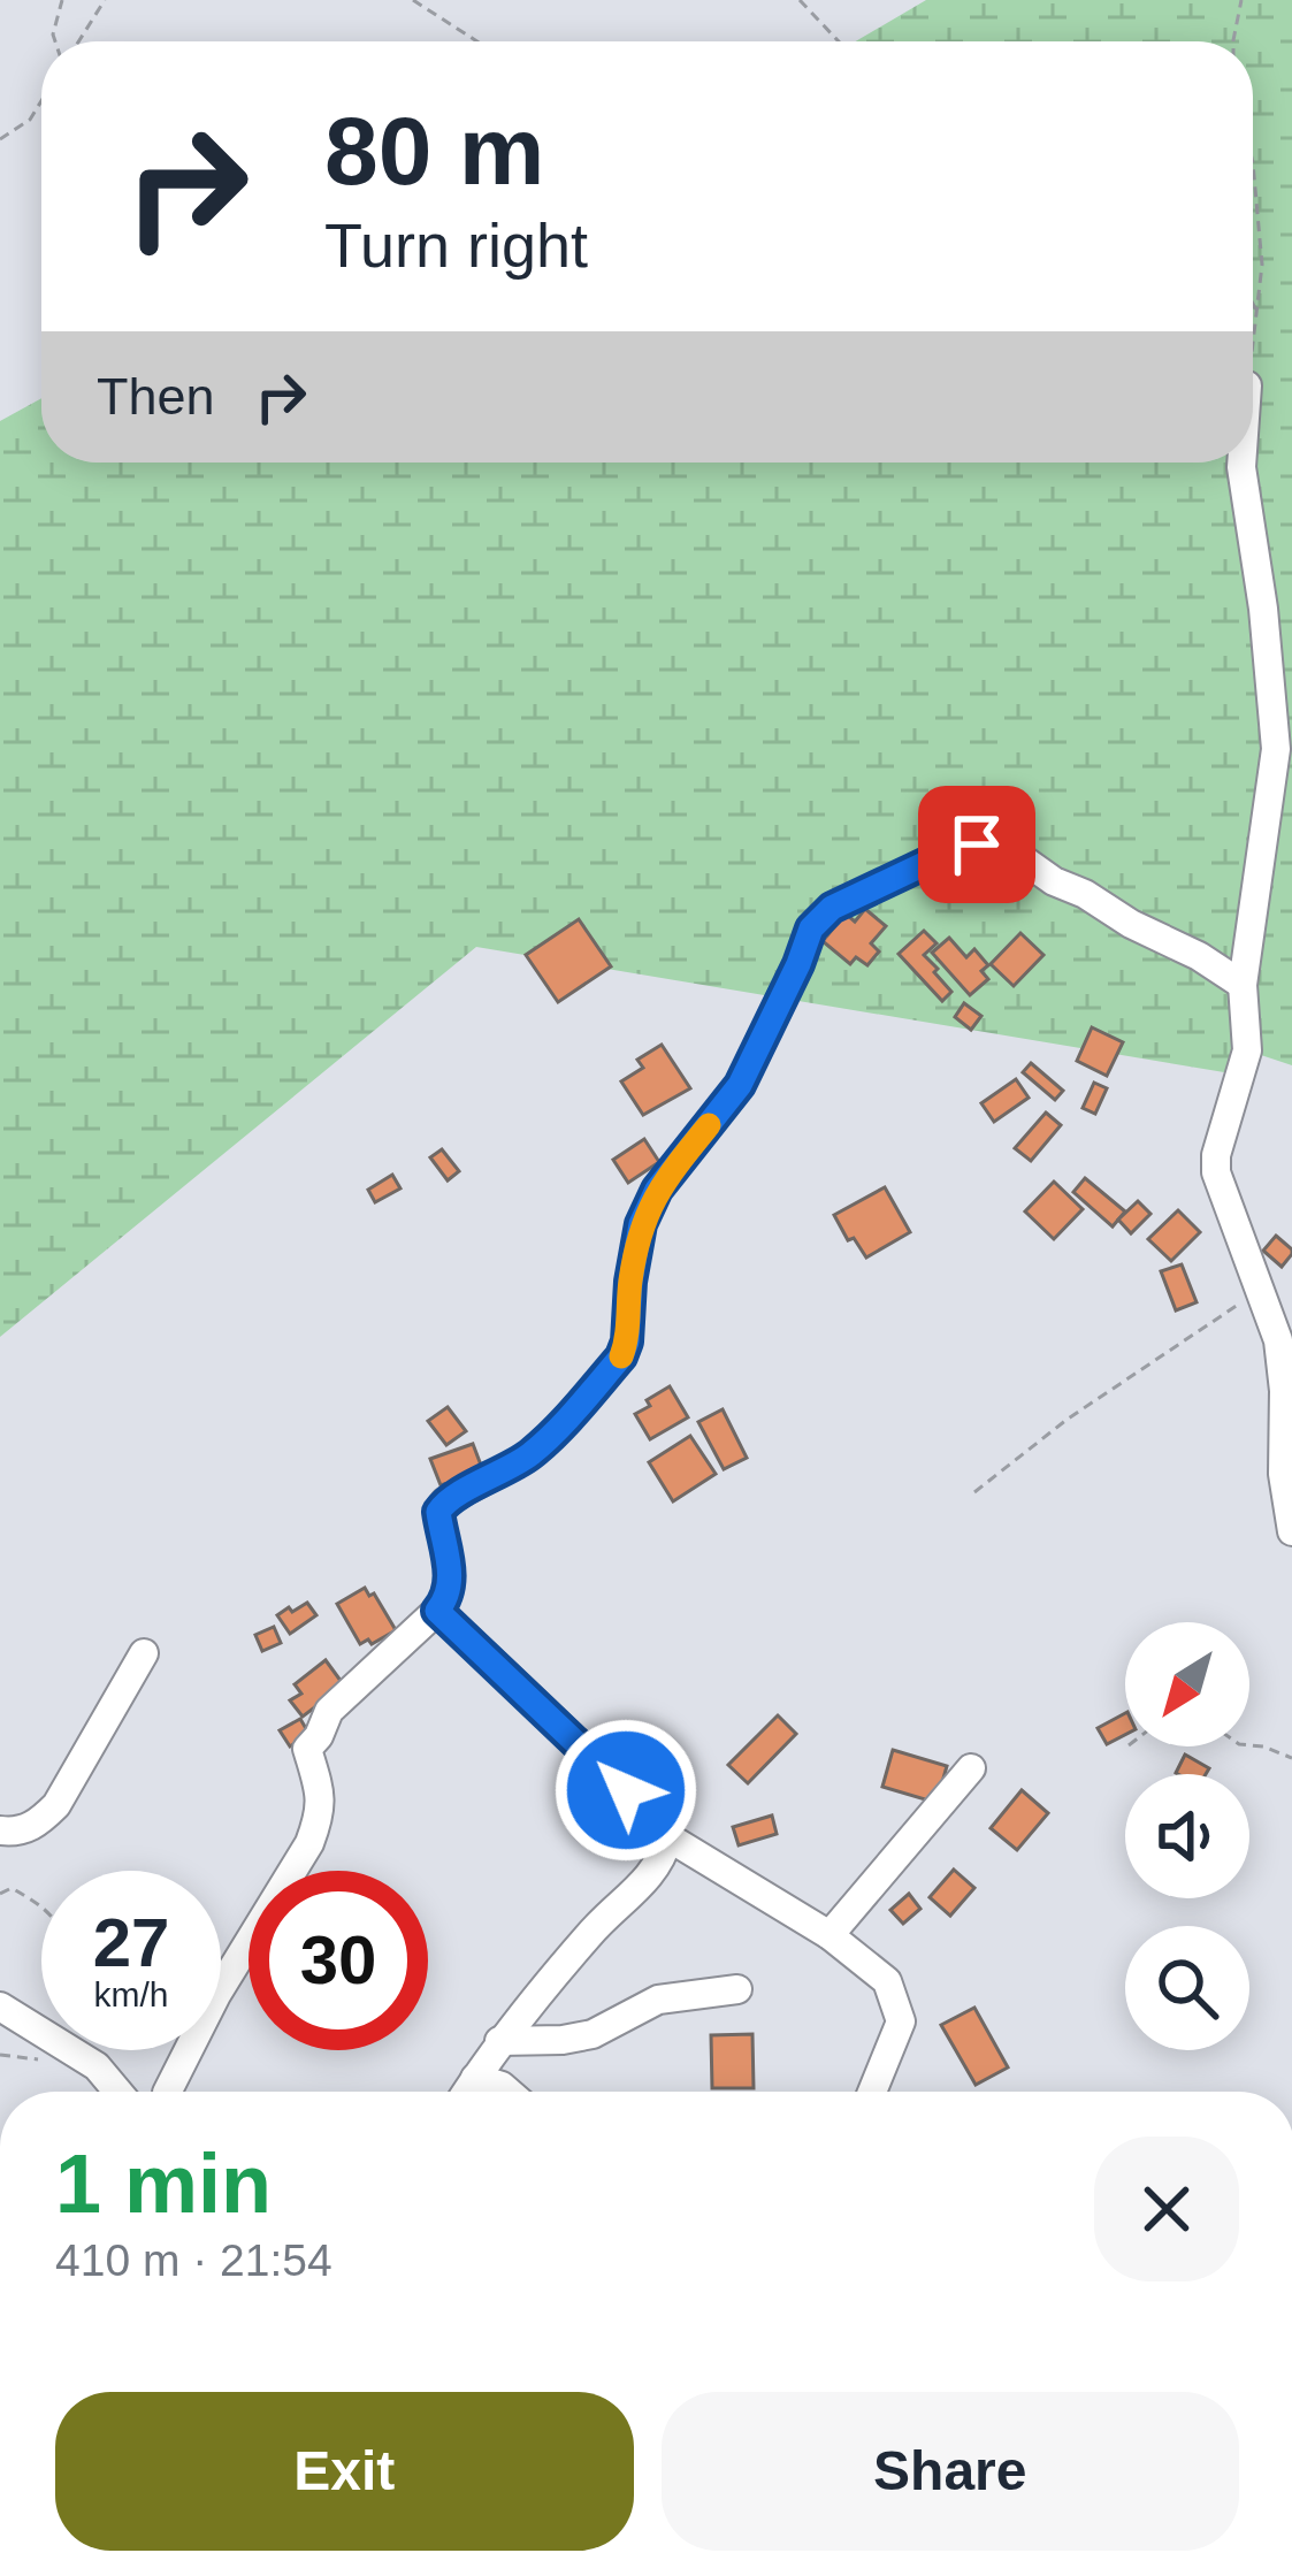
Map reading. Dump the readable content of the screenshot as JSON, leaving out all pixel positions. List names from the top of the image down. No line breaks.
{"north":"bottom left","page":{"turn":["80 m","Turn right"],"then":"Then","speed":"27 km/h","limit":"30","heading":["1 min","410 m · 21:54"],"buttons":["Exit","Share"]}}
